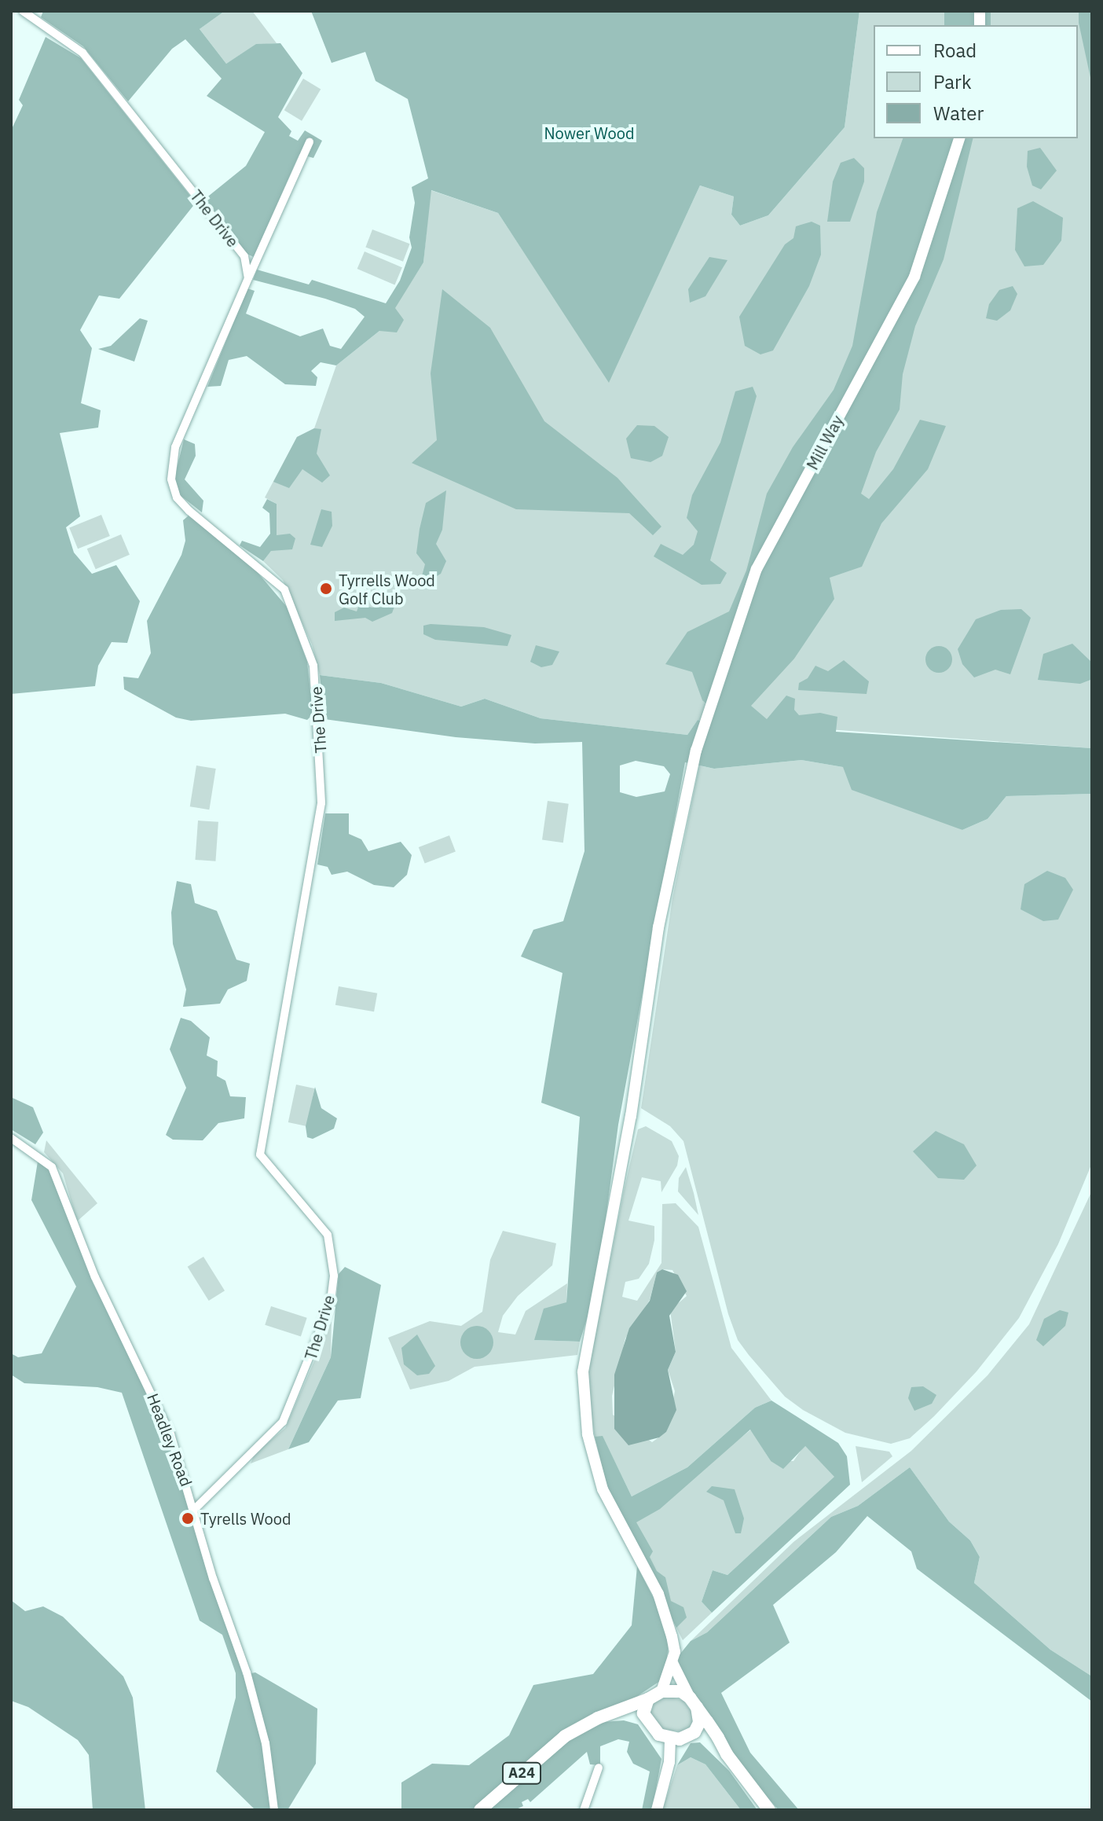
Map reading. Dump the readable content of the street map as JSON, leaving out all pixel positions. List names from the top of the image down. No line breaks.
{"streets":{"highway":["A24"],"main road":["Mill Way"],"street":["The Drive","Headley Road"]},"crossings":[["The Drive","Headley Road"]],"parks":["Nower Wood"],"places":["Tyrrells Wood Golf Club","Tyrells Wood"],"legend":["Road","Park","Water"]}
